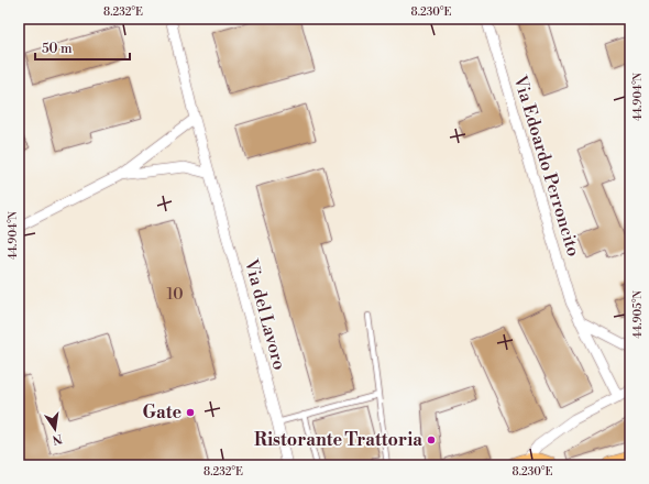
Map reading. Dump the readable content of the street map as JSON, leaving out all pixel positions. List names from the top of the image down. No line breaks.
{"streets":{"street":["Via Edoardo Perroncito","Via del Lavoro"]},"places":["Gate","Ristorante Trattoria"],"house_numbers":["10"],"scale_bar":"50 m","north":"bottom","coordinates":["8.232°E","8.230°E","44.904°N","44.905°N"]}
